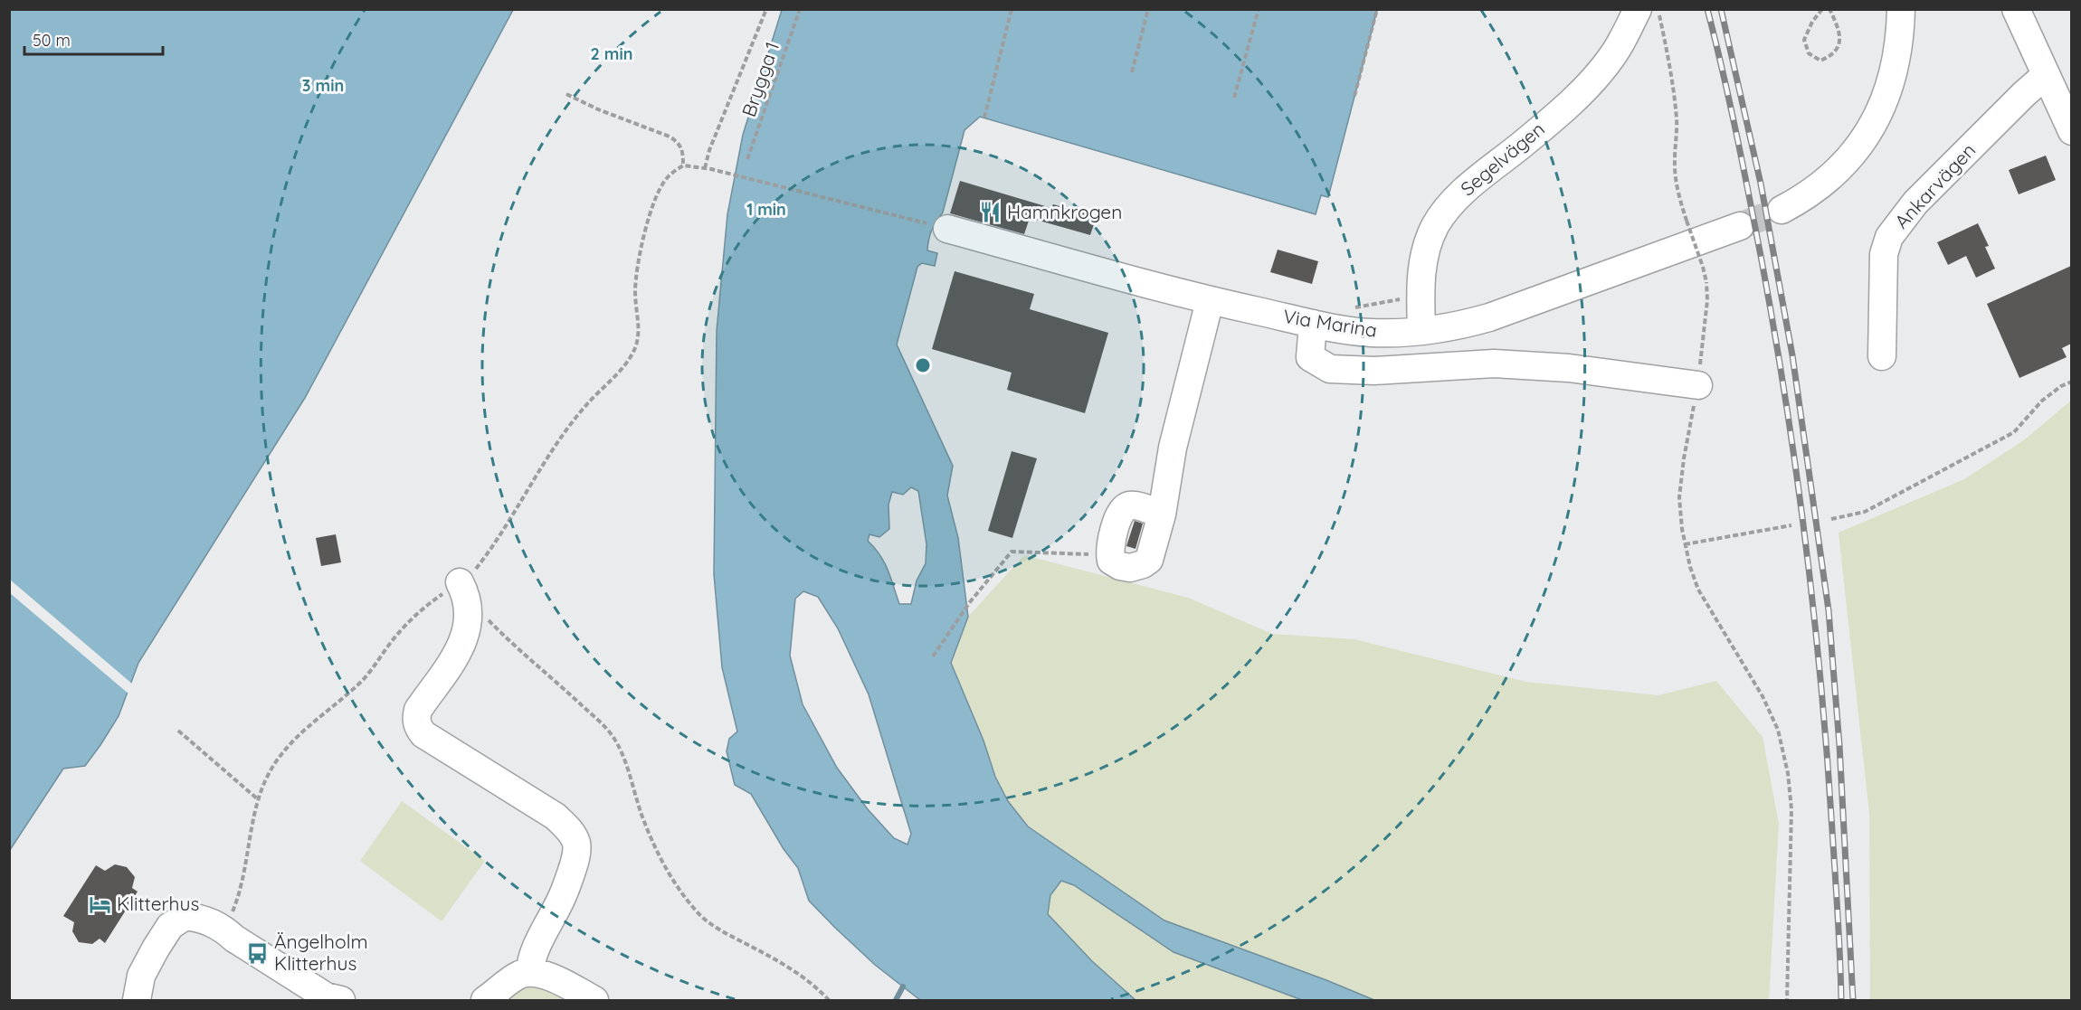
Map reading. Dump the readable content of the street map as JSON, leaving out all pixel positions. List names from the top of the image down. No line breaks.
{"streets":{"street":["Segelvägen","Ankarvägen","Via Marina"],"path":["Brygga 1"]},"crossings":[["Segelvägen","Via Marina"]],"places":{"restaurant":["Hamnkrogen"],"hotel":["Klitterhus"],"bus stop":["Ängelholm Klitterhus"]},"scale_bar":"50 m","rings":["2 min","3 min","1 min"]}
